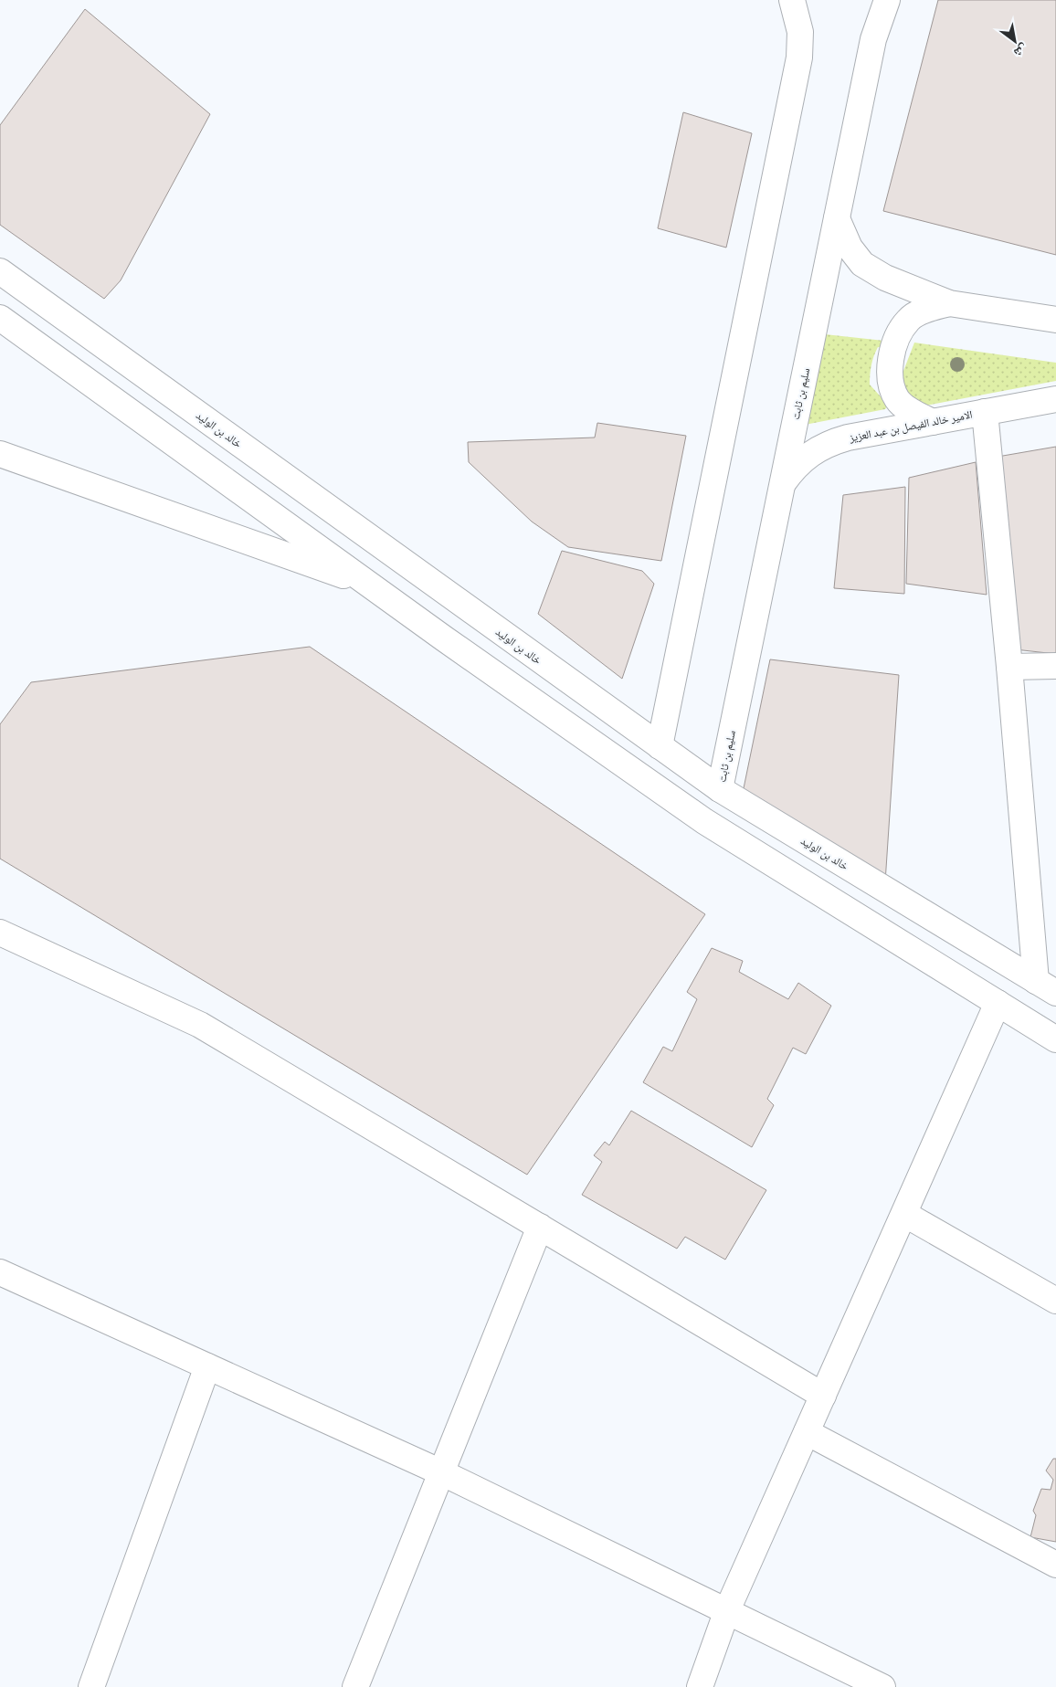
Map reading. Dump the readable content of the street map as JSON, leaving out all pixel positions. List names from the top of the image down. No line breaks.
{"streets":{"street":["سليم بن ثابت","الامير خالد الفيصل بن عبد العزيز","خالد بن الوليد"]},"crossings":[["سليم بن ثابت","الامير خالد الفيصل بن عبد العزيز"],["سليم بن ثابت","خالد بن الوليد"]],"north":"bottom right"}
